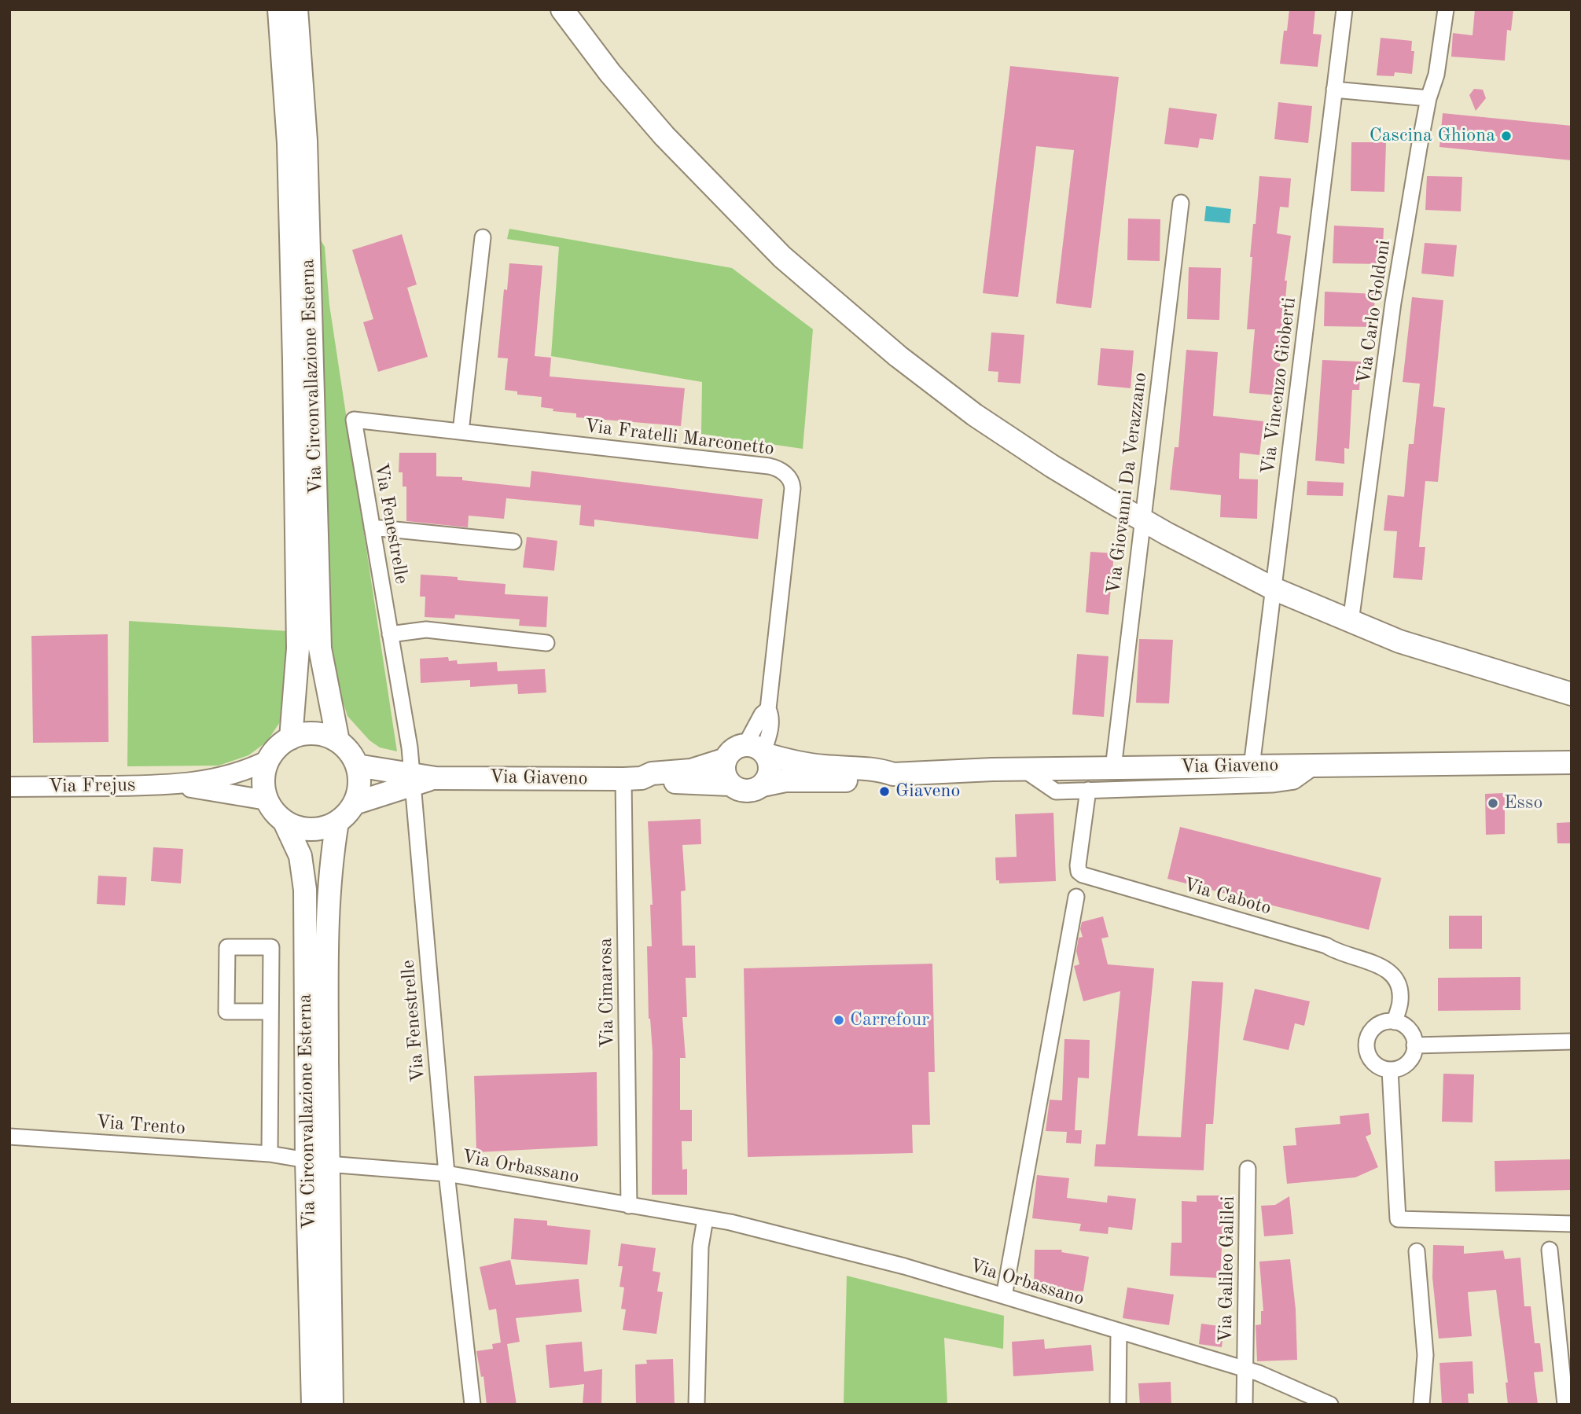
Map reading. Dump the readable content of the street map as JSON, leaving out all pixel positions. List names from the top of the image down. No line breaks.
{"streets":{"main road":["Via Circonvallazione Esterna","Via Giaveno"],"street":["Via Carlo Goldoni","Via Vincenzo Gioberti","Via Fratelli Marconetto","Via Giovanni Da Verazzano","Via Fenestrelle","Via Frejus","Via Caboto","Via Cimarosa","Via Trento","Via Orbassano","Via Galileo Galilei"]},"crossings":[["Via Circonvallazione Esterna","Via Giaveno"],["Via Circonvallazione Esterna","Via Frejus"],["Via Circonvallazione Esterna","Via Trento"],["Via Circonvallazione Esterna","Via Orbassano"],["Via Vincenzo Gioberti","Via Giaveno"],["Via Fratelli Marconetto","Via Fenestrelle"],["Via Fratelli Marconetto","Via Giaveno"],["Via Giovanni Da Verazzano","Via Giaveno"],["Via Fenestrelle","Via Giaveno"],["Via Fenestrelle","Via Orbassano"],["Via Giaveno","Via Frejus"],["Via Giaveno","Via Cimarosa"],["Via Cimarosa","Via Orbassano"],["Via Trento","Via Orbassano"],["Via Orbassano","Via Galileo Galilei"]],"places":["Cascina Ghiona","Giaveno","Esso","Carrefour"]}
